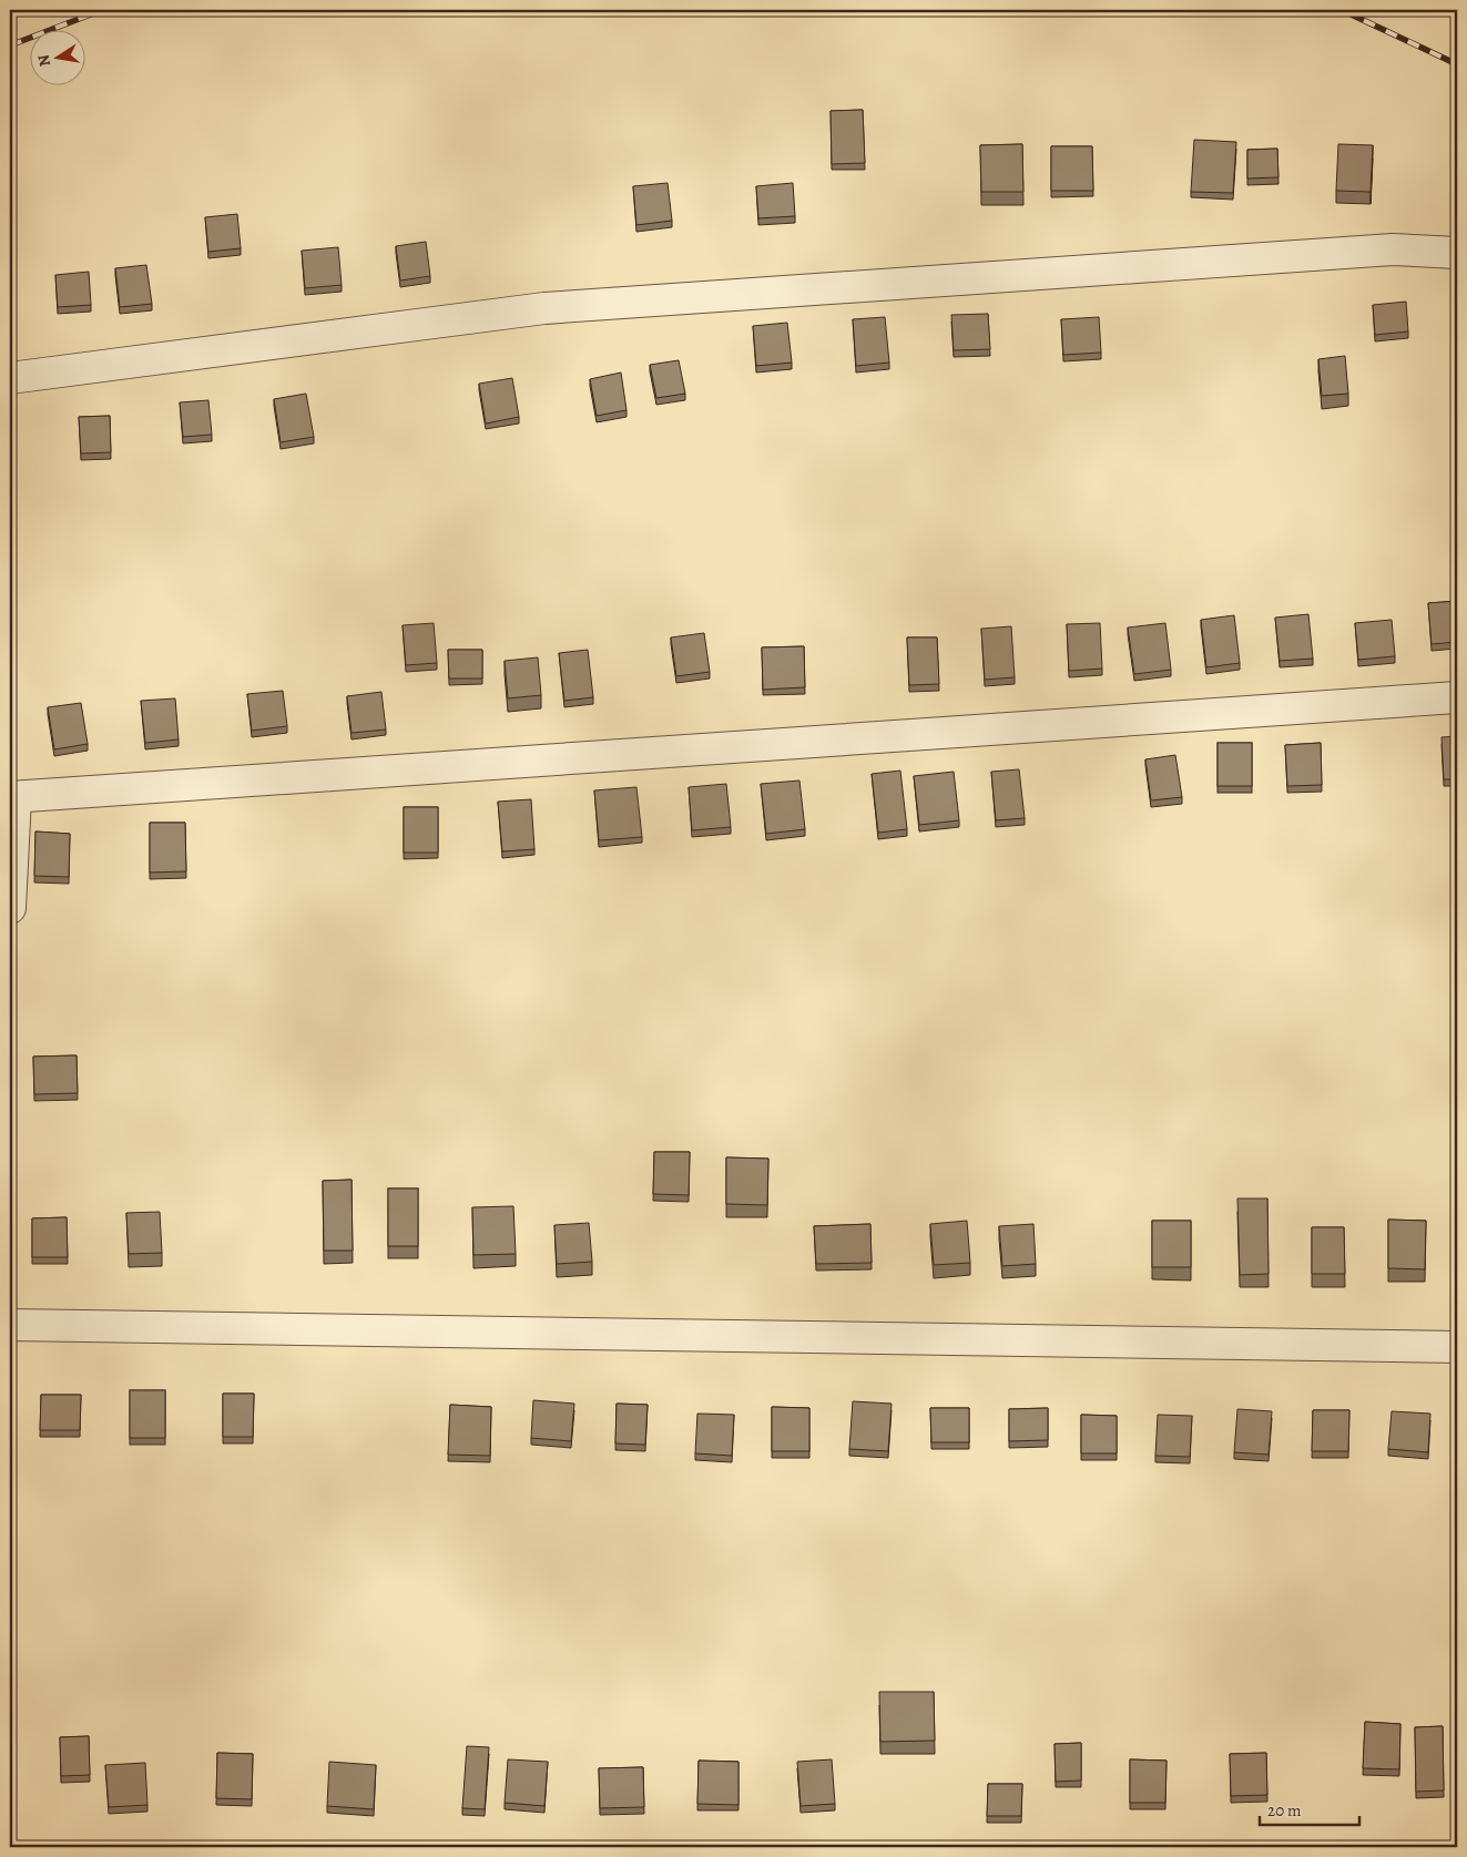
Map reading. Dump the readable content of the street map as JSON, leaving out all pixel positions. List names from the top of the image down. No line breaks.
{"scale_bar":"20 m","north":"left"}
